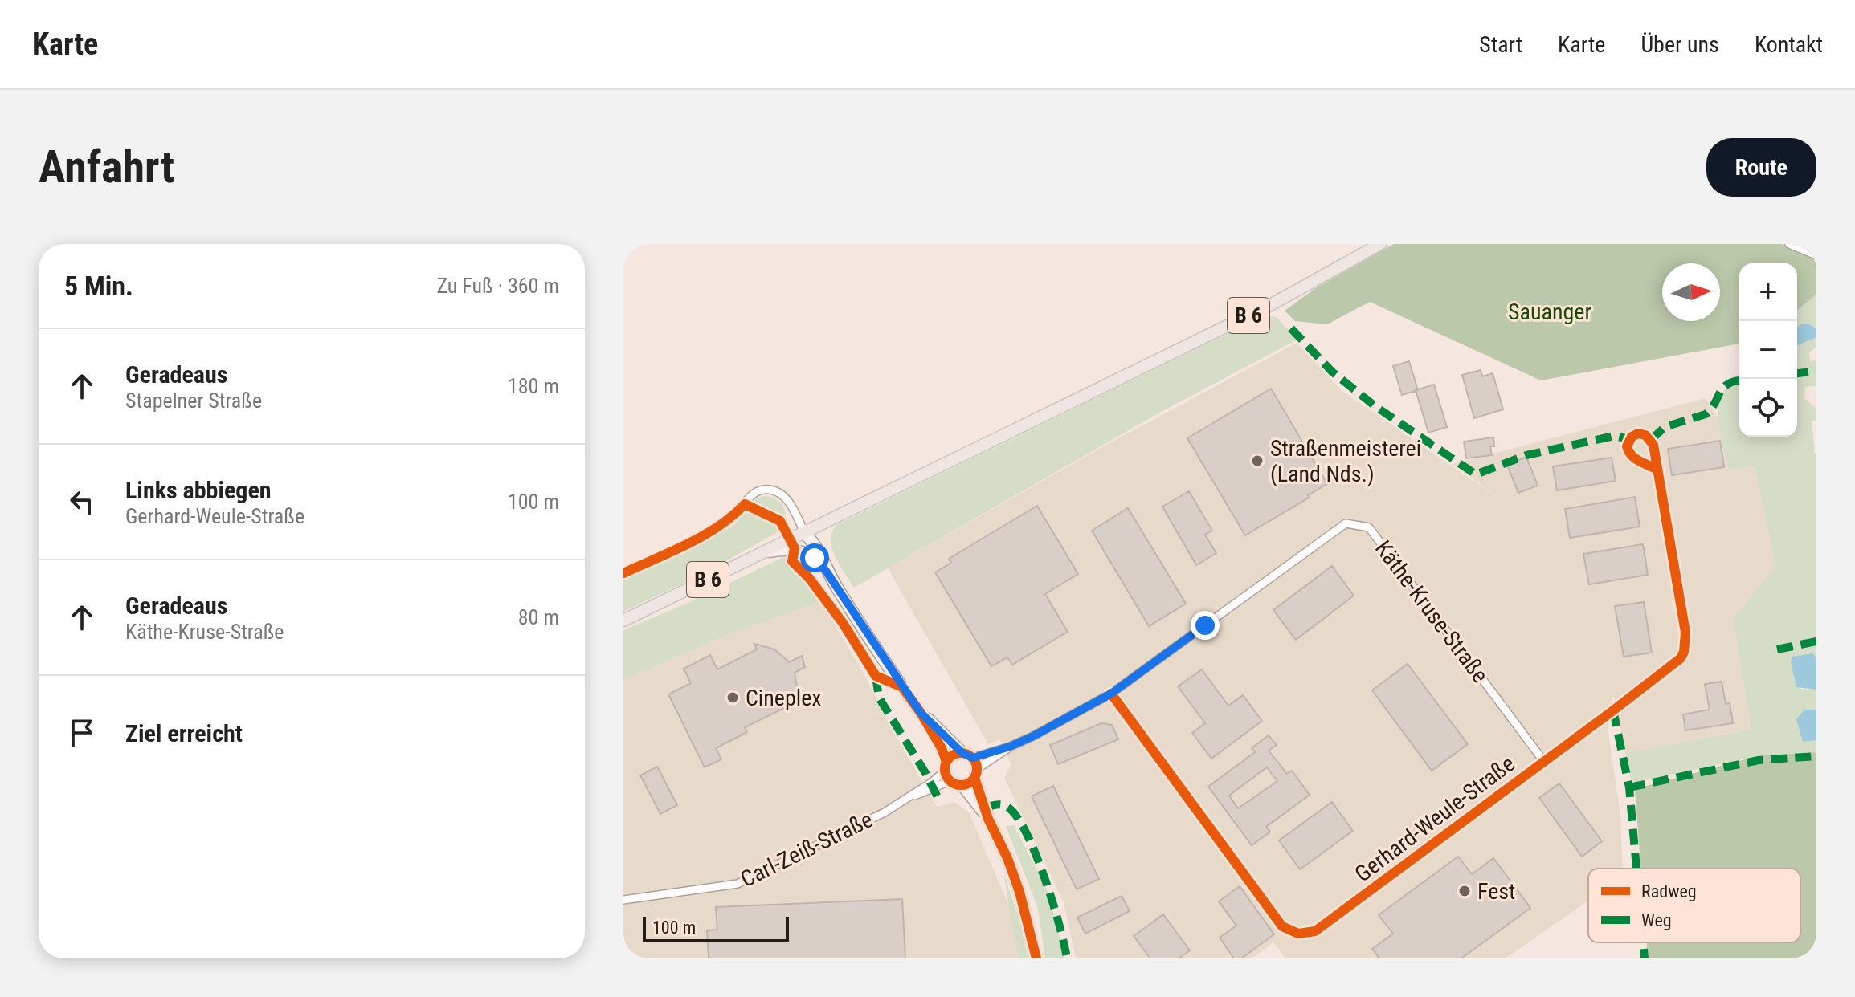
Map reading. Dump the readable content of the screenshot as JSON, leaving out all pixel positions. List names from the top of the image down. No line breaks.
{"streets":{"main road":["B 6"],"street":["Käthe-Kruse-Straße","Gerhard-Weule-Straße","Carl-Zeiß-Straße"]},"crossings":[["Käthe-Kruse-Straße","Gerhard-Weule-Straße"]],"parks":["Sauanger"],"places":["Straßenmeisterei (Land Nds.)","Cineplex","Fest"],"legend":["Radweg","Weg"],"scale_bar":"100 m","north":"right","page":{"header":"Karte","nav":["Start","Karte","Über uns","Kontakt"],"buttons":"Route","title":"Anfahrt","heading":["5 Min.","Zu Fuß · 360 m"],"map_buttons":["+","−"],"list":[["Geradeaus","Stapelner Straße","180 m"],["Links abbiegen","Gerhard-Weule-Straße","100 m"],["Geradeaus","Käthe-Kruse-Straße","80 m"],"Ziel erreicht"],"scale":"100 m"}}
